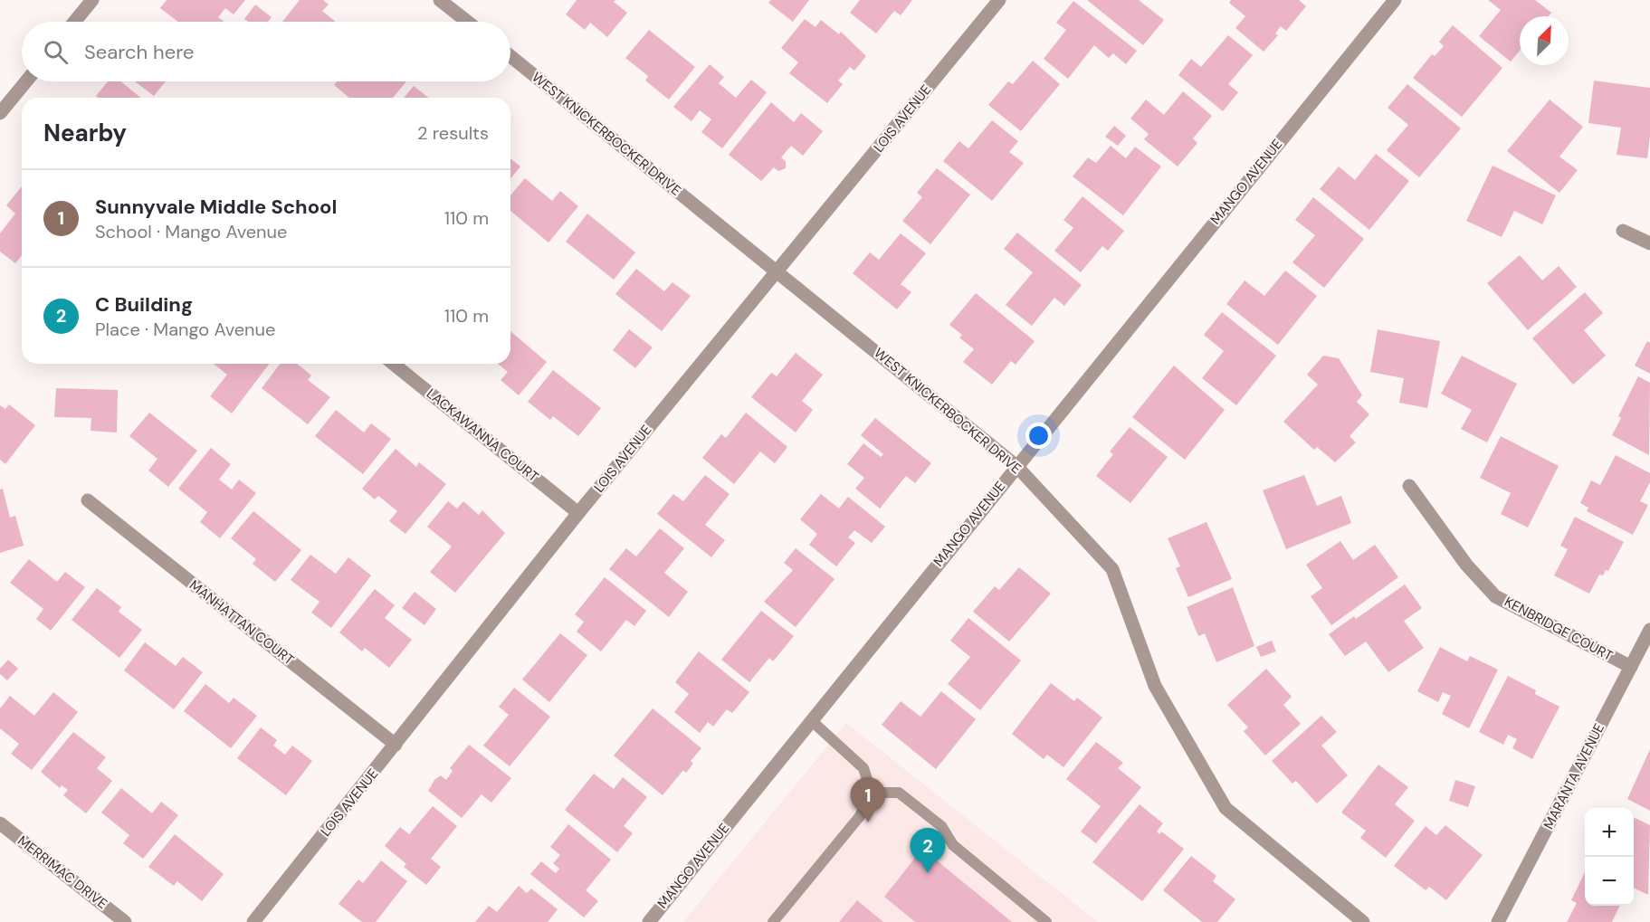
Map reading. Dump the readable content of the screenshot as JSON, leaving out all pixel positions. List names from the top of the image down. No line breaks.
{"streets":{"street":["LOIS AVENUE","WEST KNICKERBOCKER DRIVE","MANGO AVENUE","LACKAWANNA COURT","MANHATTAN COURT","KENBRIDGE COURT","MARANTA AVENUE","MERRIMAC DRIVE"]},"crossings":[["LOIS AVENUE","WEST KNICKERBOCKER DRIVE"],["LOIS AVENUE","LACKAWANNA COURT"],["LOIS AVENUE","MANHATTAN COURT"],["WEST KNICKERBOCKER DRIVE","MANGO AVENUE"],["KENBRIDGE COURT","MARANTA AVENUE"]],"north":"top right","page":{"search":"Search here","heading":["Nearby","2 results"],"list":[{"mark":"1","name":"Sunnyvale Middle School","note":"School · Mango Avenue","value":"110 m"},{"mark":"2","name":"C Building","note":"Place · Mango Avenue","value":"110 m"}],"pins":["1","2"],"map_buttons":["+","−"]}}
